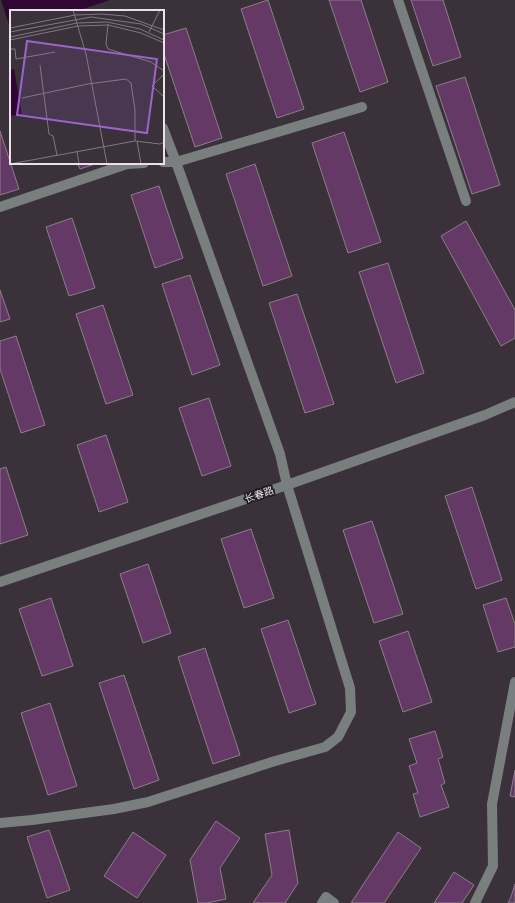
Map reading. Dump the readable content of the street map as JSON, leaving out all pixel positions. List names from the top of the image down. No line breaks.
{"streets":{"street":["长春路"]}}
